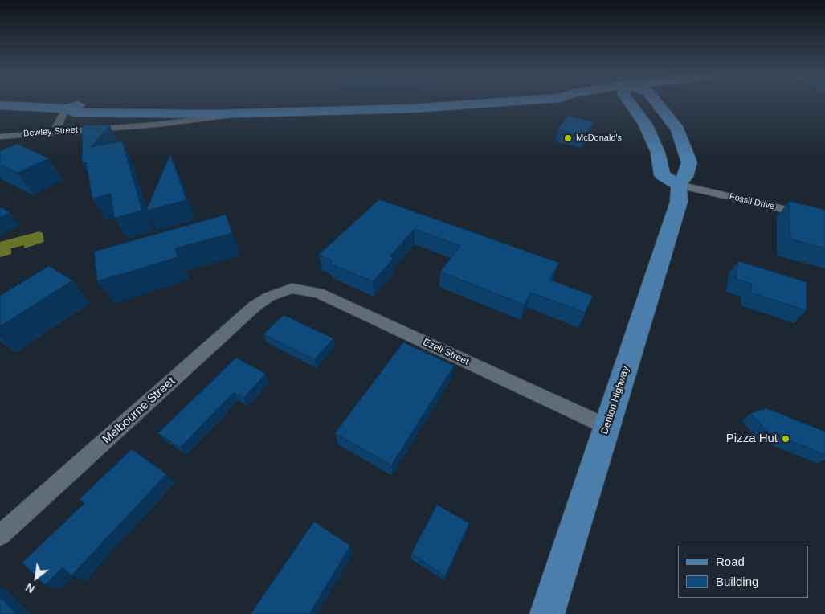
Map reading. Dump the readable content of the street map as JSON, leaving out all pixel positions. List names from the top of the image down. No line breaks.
{"streets":{"main road":["Denton Highway"],"street":["Bewley Street","Fossil Drive","Ezell Street","Melbourne Street"]},"crossings":[["Fossil Drive","Denton Highway"],["Ezell Street","Denton Highway"],["Ezell Street","Melbourne Street"]],"places":["McDonald's","Pizza Hut"],"legend":["Road","Building"],"north":"bottom left"}
